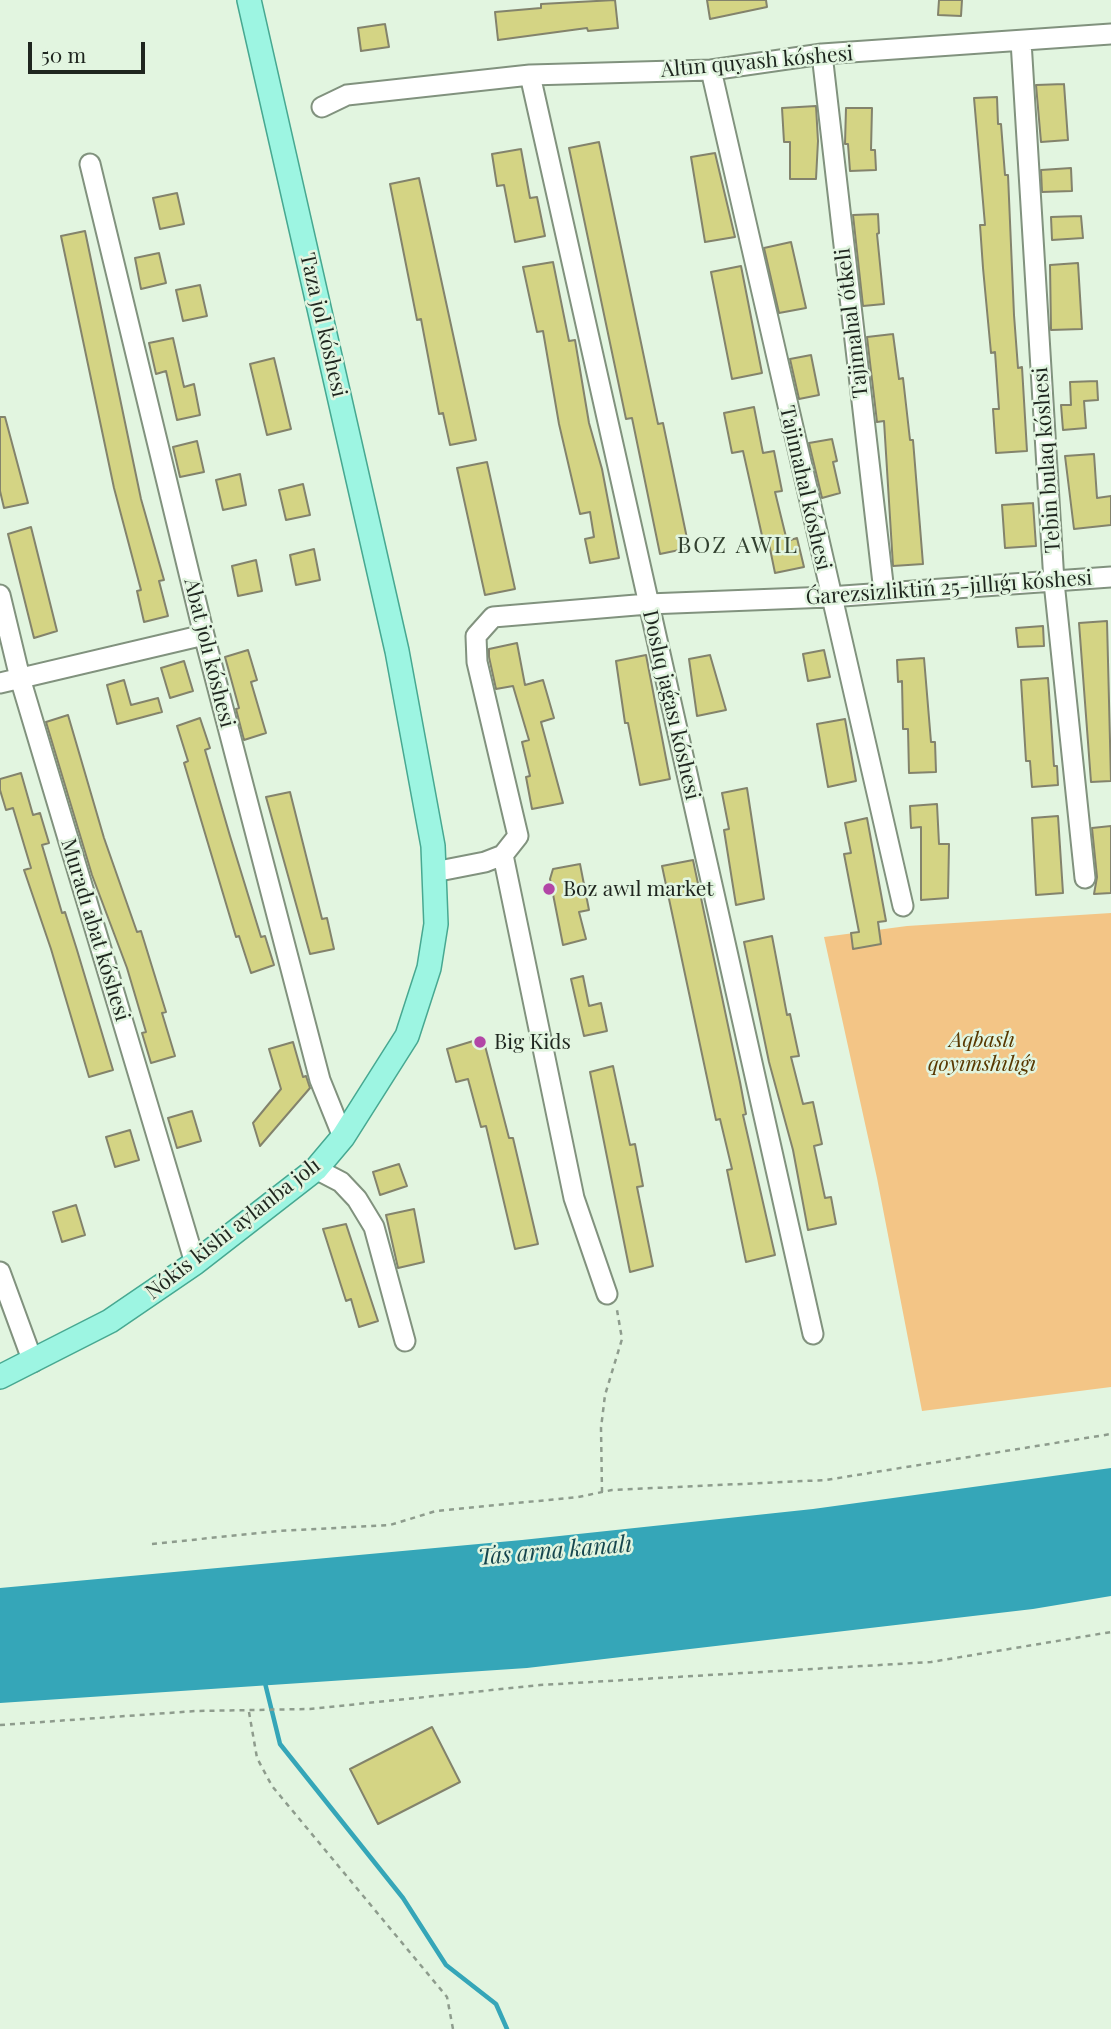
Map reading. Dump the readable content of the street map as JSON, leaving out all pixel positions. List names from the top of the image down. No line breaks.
{"streets":{"main road":["Taza jol kóshesi","Nókis kishi aylanba jolı"],"street":["Altın quyash kóshesi","Tajimahal ótkeli","Tebin bulaq kóshesi","Tajimahal kóshesi","Ǵarezsizliktiń 25-jıllıǵı kóshesi","Abat jolı kóshesi","Doslıq jaǵası kóshesi","Muradı abat kóshesi"]},"crossings":[["Altın quyash kóshesi","Tajimahal ótkeli"],["Altın quyash kóshesi","Tebin bulaq kóshesi"],["Altın quyash kóshesi","Tajimahal kóshesi"],["Altın quyash kóshesi","Doslıq jaǵası kóshesi"],["Tajimahal ótkeli","Ǵarezsizliktiń 25-jıllıǵı kóshesi"],["Taza jol kóshesi","Nókis kishi aylanba jolı"],["Tebin bulaq kóshesi","Ǵarezsizliktiń 25-jıllıǵı kóshesi"],["Tajimahal kóshesi","Ǵarezsizliktiń 25-jıllıǵı kóshesi"],["Ǵarezsizliktiń 25-jıllıǵı kóshesi","Doslıq jaǵası kóshesi"],["Abat jolı kóshesi","Nókis kishi aylanba jolı"],["Muradı abat kóshesi","Nókis kishi aylanba jolı"]],"districts":["BOZ AWIL"],"water":["Tas arna kanalı"],"parks":["Aqbaslı qoyımshılıǵı"],"places":["Boz awıl market","Big Kids"],"scale_bar":"50 m"}
